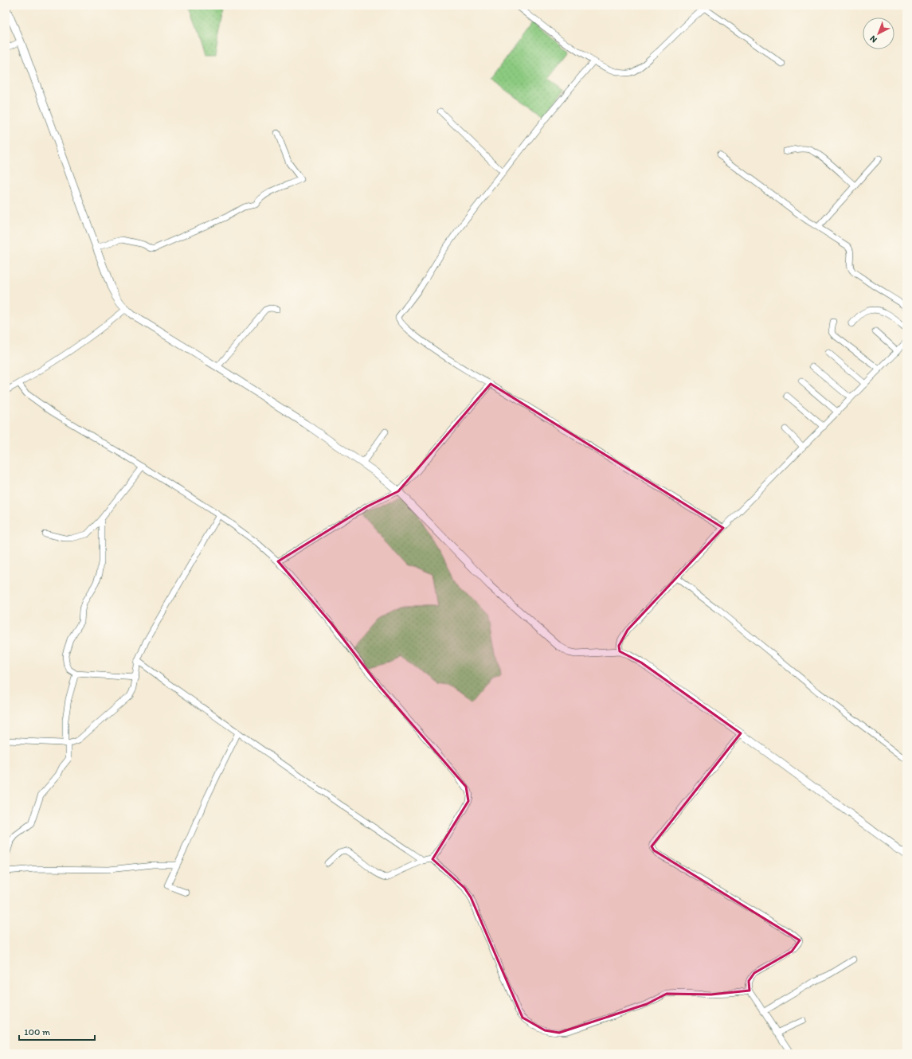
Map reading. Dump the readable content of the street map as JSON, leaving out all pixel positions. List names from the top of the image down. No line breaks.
{"scale_bar":"100 m","north":"bottom left"}
